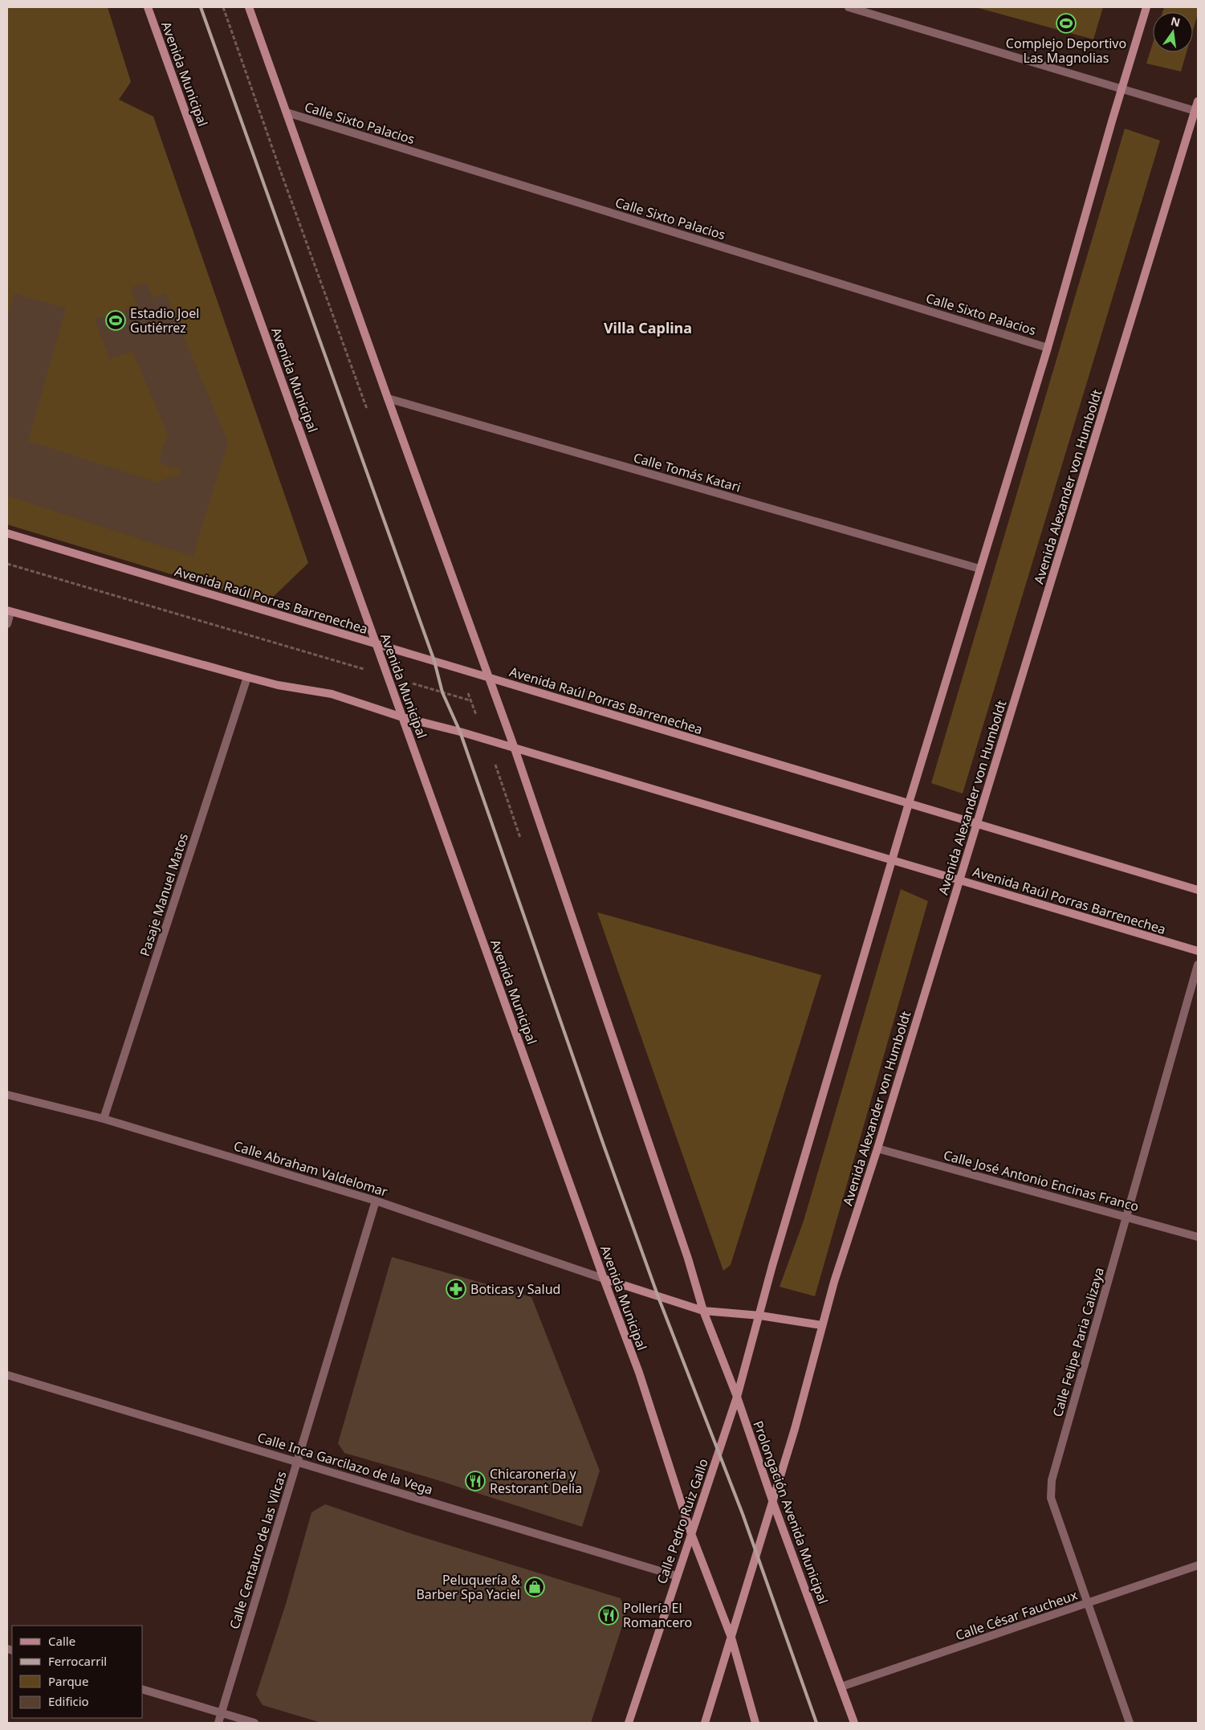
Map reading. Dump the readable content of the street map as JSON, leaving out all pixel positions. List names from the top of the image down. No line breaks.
{"streets":{"main road":["Avenida Municipal","Avenida Alexander von Humboldt","Avenida Raúl Porras Barrenechea","Prolongación Avenida Municipal","Calle Pedro Ruiz Gallo"],"street":["Calle Sixto Palacios","Calle Tomás Katari","Pasaje Manuel Matos","Calle Abraham Valdelomar","Calle José Antonio Encinas Franco","Calle Felipe Paria Calizaya","Calle Inca Garcilazo de la Vega","Calle Centauro de las Vilcas","Calle César Faucheux"]},"crossings":[["Avenida Municipal","Avenida Raúl Porras Barrenechea"],["Avenida Municipal","Calle Abraham Valdelomar"],["Avenida Municipal","Calle Pedro Ruiz Gallo"],["Avenida Alexander von Humboldt","Avenida Raúl Porras Barrenechea"],["Avenida Alexander von Humboldt","Calle José Antonio Encinas Franco"],["Avenida Alexander von Humboldt","Prolongación Avenida Municipal"],["Avenida Raúl Porras Barrenechea","Pasaje Manuel Matos"],["Pasaje Manuel Matos","Calle Abraham Valdelomar"],["Calle Abraham Valdelomar","Calle Centauro de las Vilcas"],["Calle José Antonio Encinas Franco","Calle Felipe Paria Calizaya"],["Calle Felipe Paria Calizaya","Calle César Faucheux"],["Calle Inca Garcilazo de la Vega","Calle Pedro Ruiz Gallo"],["Calle Inca Garcilazo de la Vega","Calle Centauro de las Vilcas"],["Prolongación Avenida Municipal","Calle Pedro Ruiz Gallo"],["Prolongación Avenida Municipal","Calle César Faucheux"]],"districts":["Villa Caplina"],"places":{"sports":["Complejo Deportivo Las Magnolias","Estadio Joel Gutiérrez"],"pharmacy":["Boticas y Salud"],"restaurant":["Chicaronería y Restorant Delia","Pollería El Romancero"],"shop":["Peluquería & Barber Spa Yaciel"]},"legend":["Calle","Ferrocarril","Parque","Edificio"],"north":"top"}
